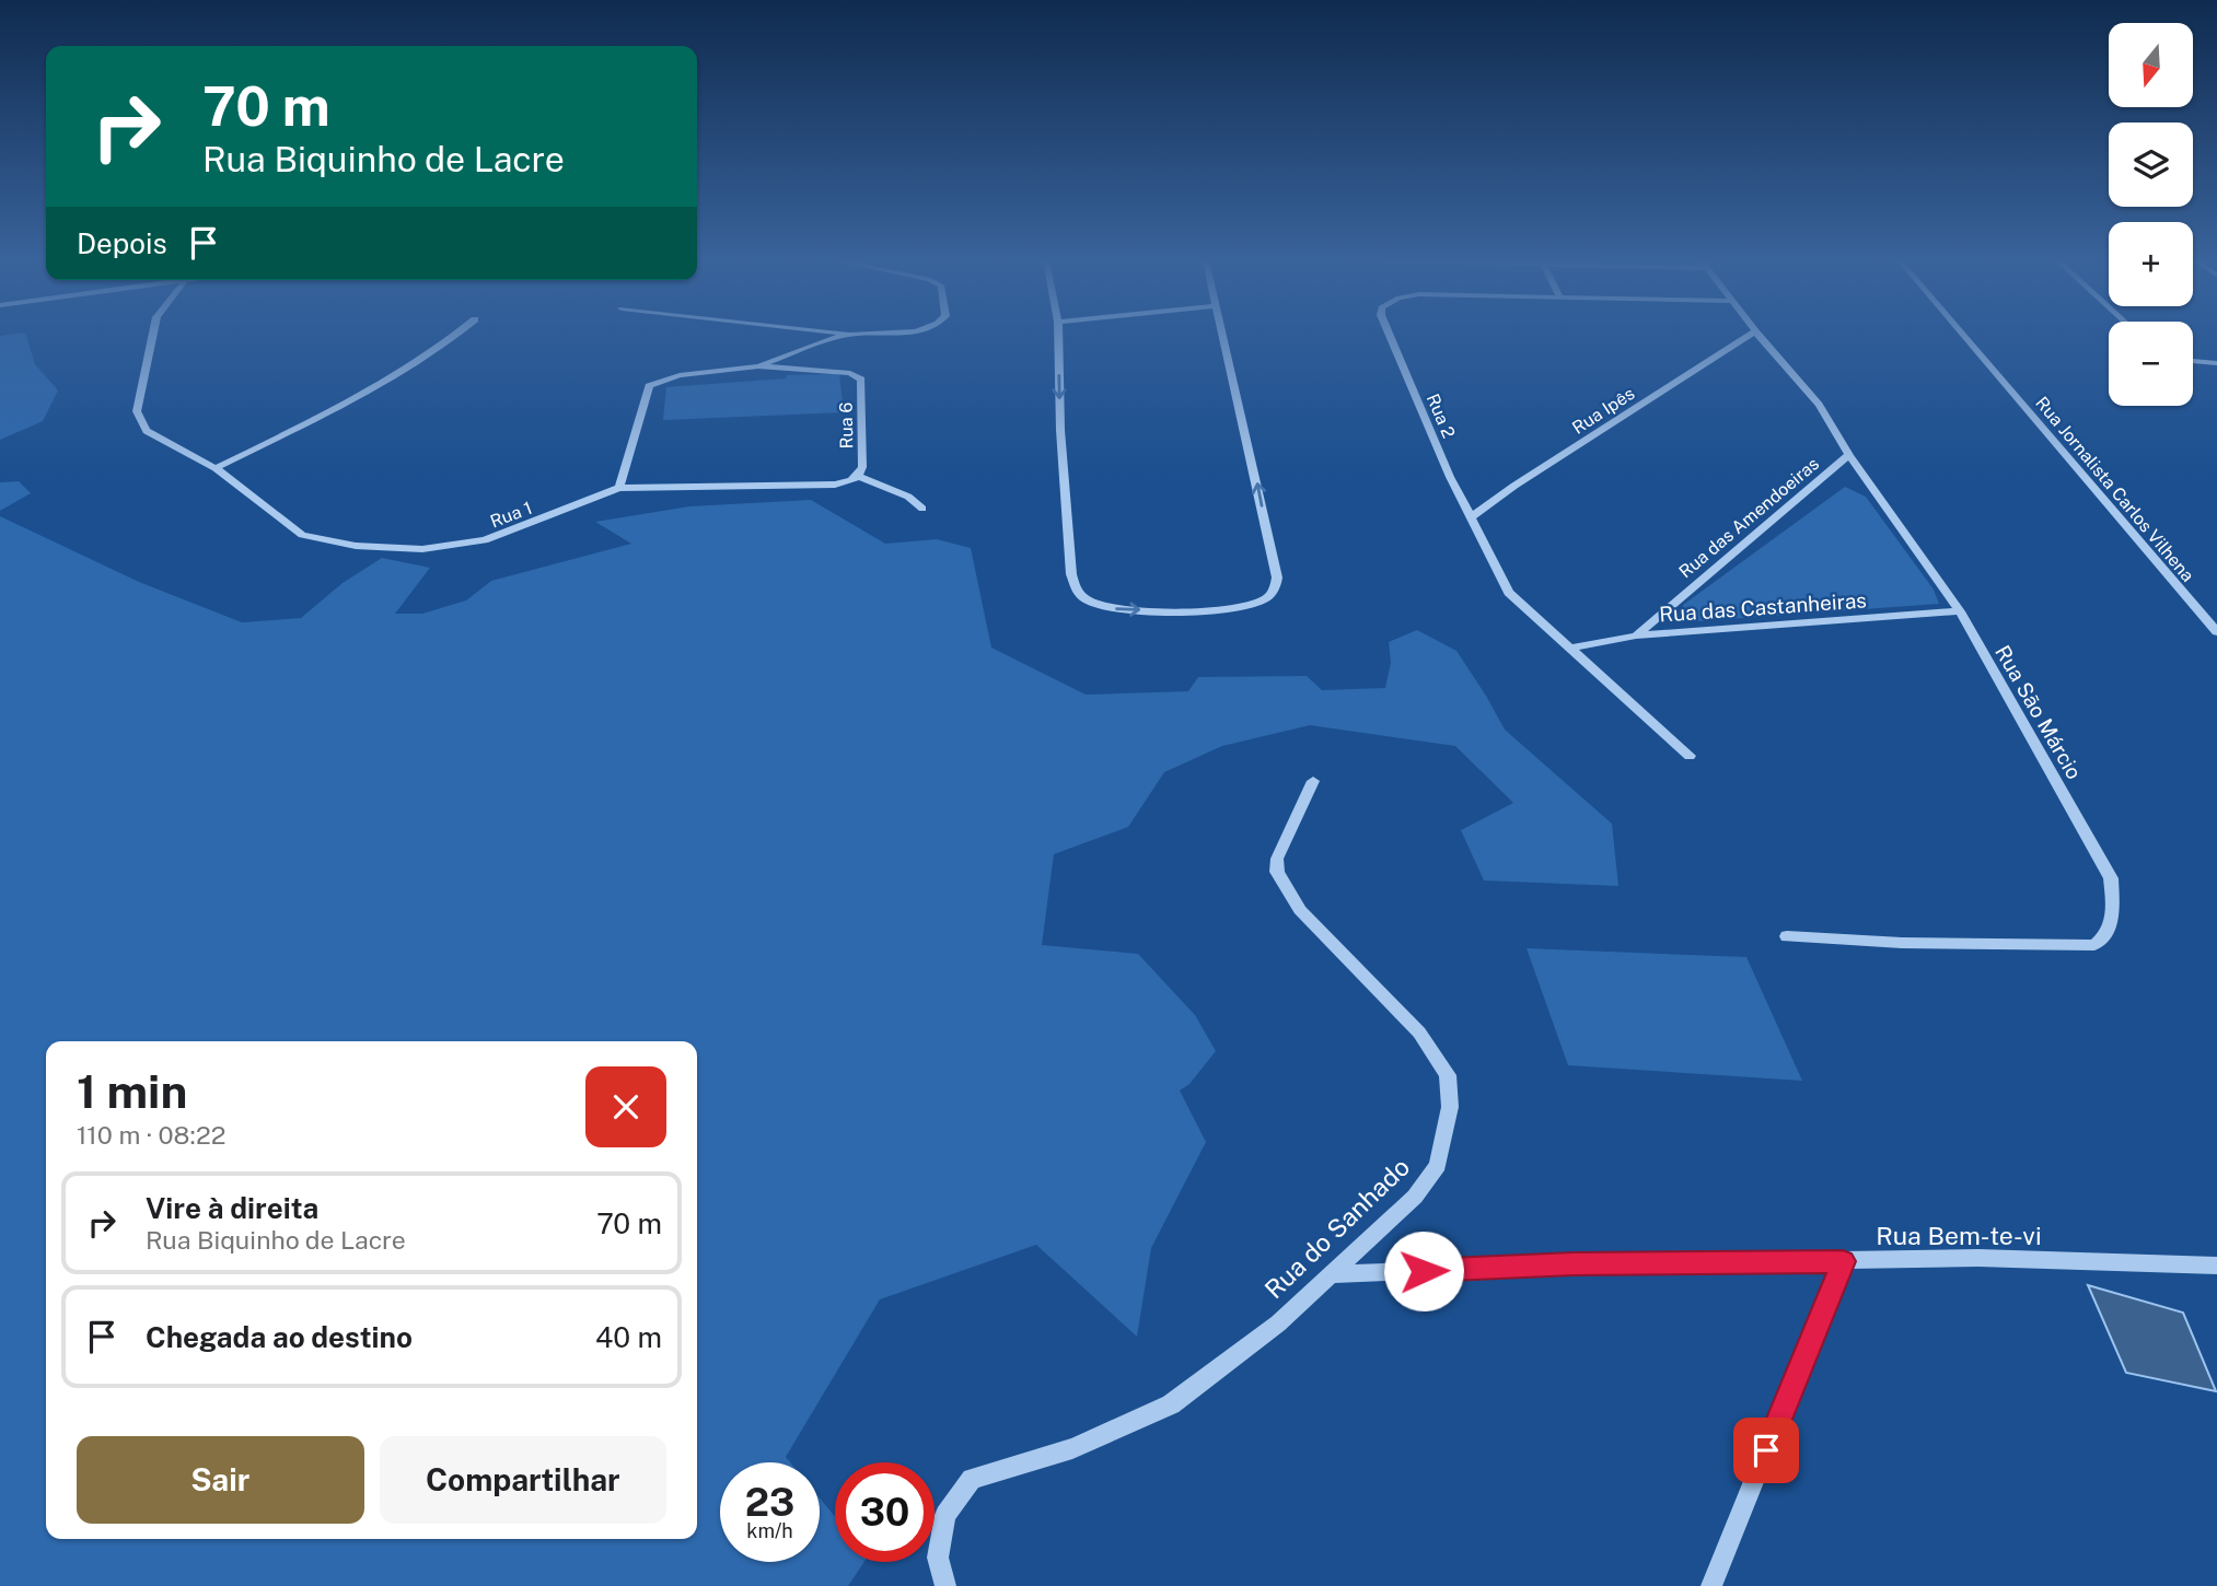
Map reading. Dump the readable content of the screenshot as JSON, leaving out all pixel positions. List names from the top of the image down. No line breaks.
{"streets":{"street":["Rua Ipês","Rua 2","Rua 6","Rua Jornalista Carlos Vilhena","Rua 1","Rua das Amendoeiras","Rua das Castanheiras","Rua São Márcio","Rua do Sanhado","Rua Bem-te-vi"]},"crossings":[["Rua Ipês","Rua 2"],["Rua 2","Rua das Castanheiras"],["Rua 6","Rua 1"],["Rua das Amendoeiras","Rua das Castanheiras"],["Rua das Amendoeiras","Rua São Márcio"],["Rua das Castanheiras","Rua São Márcio"],["Rua do Sanhado","Rua Bem-te-vi"]],"north":"bottom","page":{"map_buttons":["+","−"],"turn":["70 m","Rua Biquinho de Lacre"],"then":"Depois","heading":["1 min","110 m · 08:22"],"list":[{"name":"Vire à direita","note":"Rua Biquinho de Lacre","value":"70 m"},{"name":"Chegada ao destino","value":"40 m"}],"buttons":["Sair","Compartilhar"],"speed":"23 km/h","limit":"30"}}
